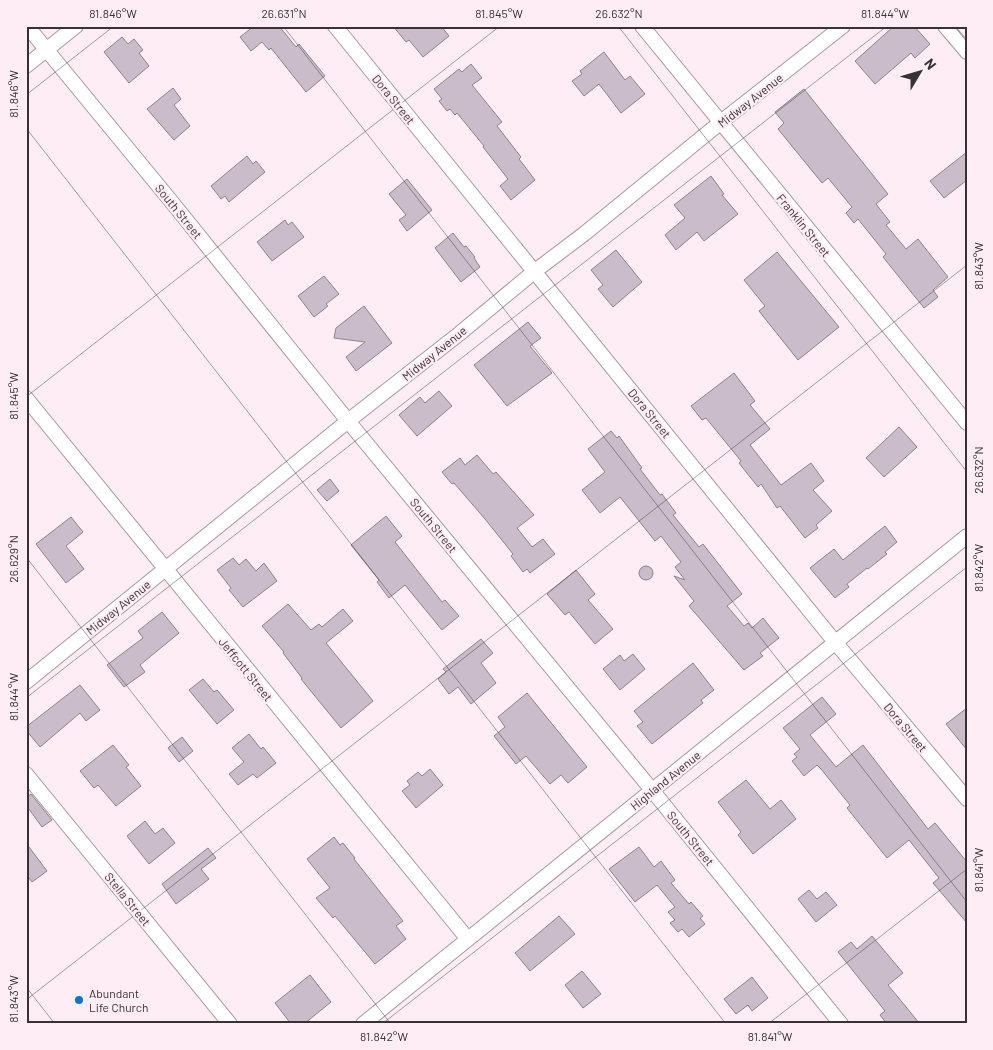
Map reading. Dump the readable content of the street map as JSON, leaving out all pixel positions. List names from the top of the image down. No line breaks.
{"streets":{"street":["Dora Street","Midway Avenue","South Street","Franklin Street","Jeffcott Street","Highland Avenue","Stella Street"]},"crossings":[["Dora Street","Midway Avenue"],["Dora Street","Highland Avenue"],["Midway Avenue","South Street"],["Midway Avenue","Franklin Street"],["Midway Avenue","Jeffcott Street"],["South Street","Highland Avenue"],["Jeffcott Street","Highland Avenue"]],"places":["Abundant Life Church"],"north":"top right","coordinates":["81.846°W","26.631°N","81.845°W","26.632°N","81.844°W","81.843°W","26.629°N","81.842°W","81.841°W"]}
